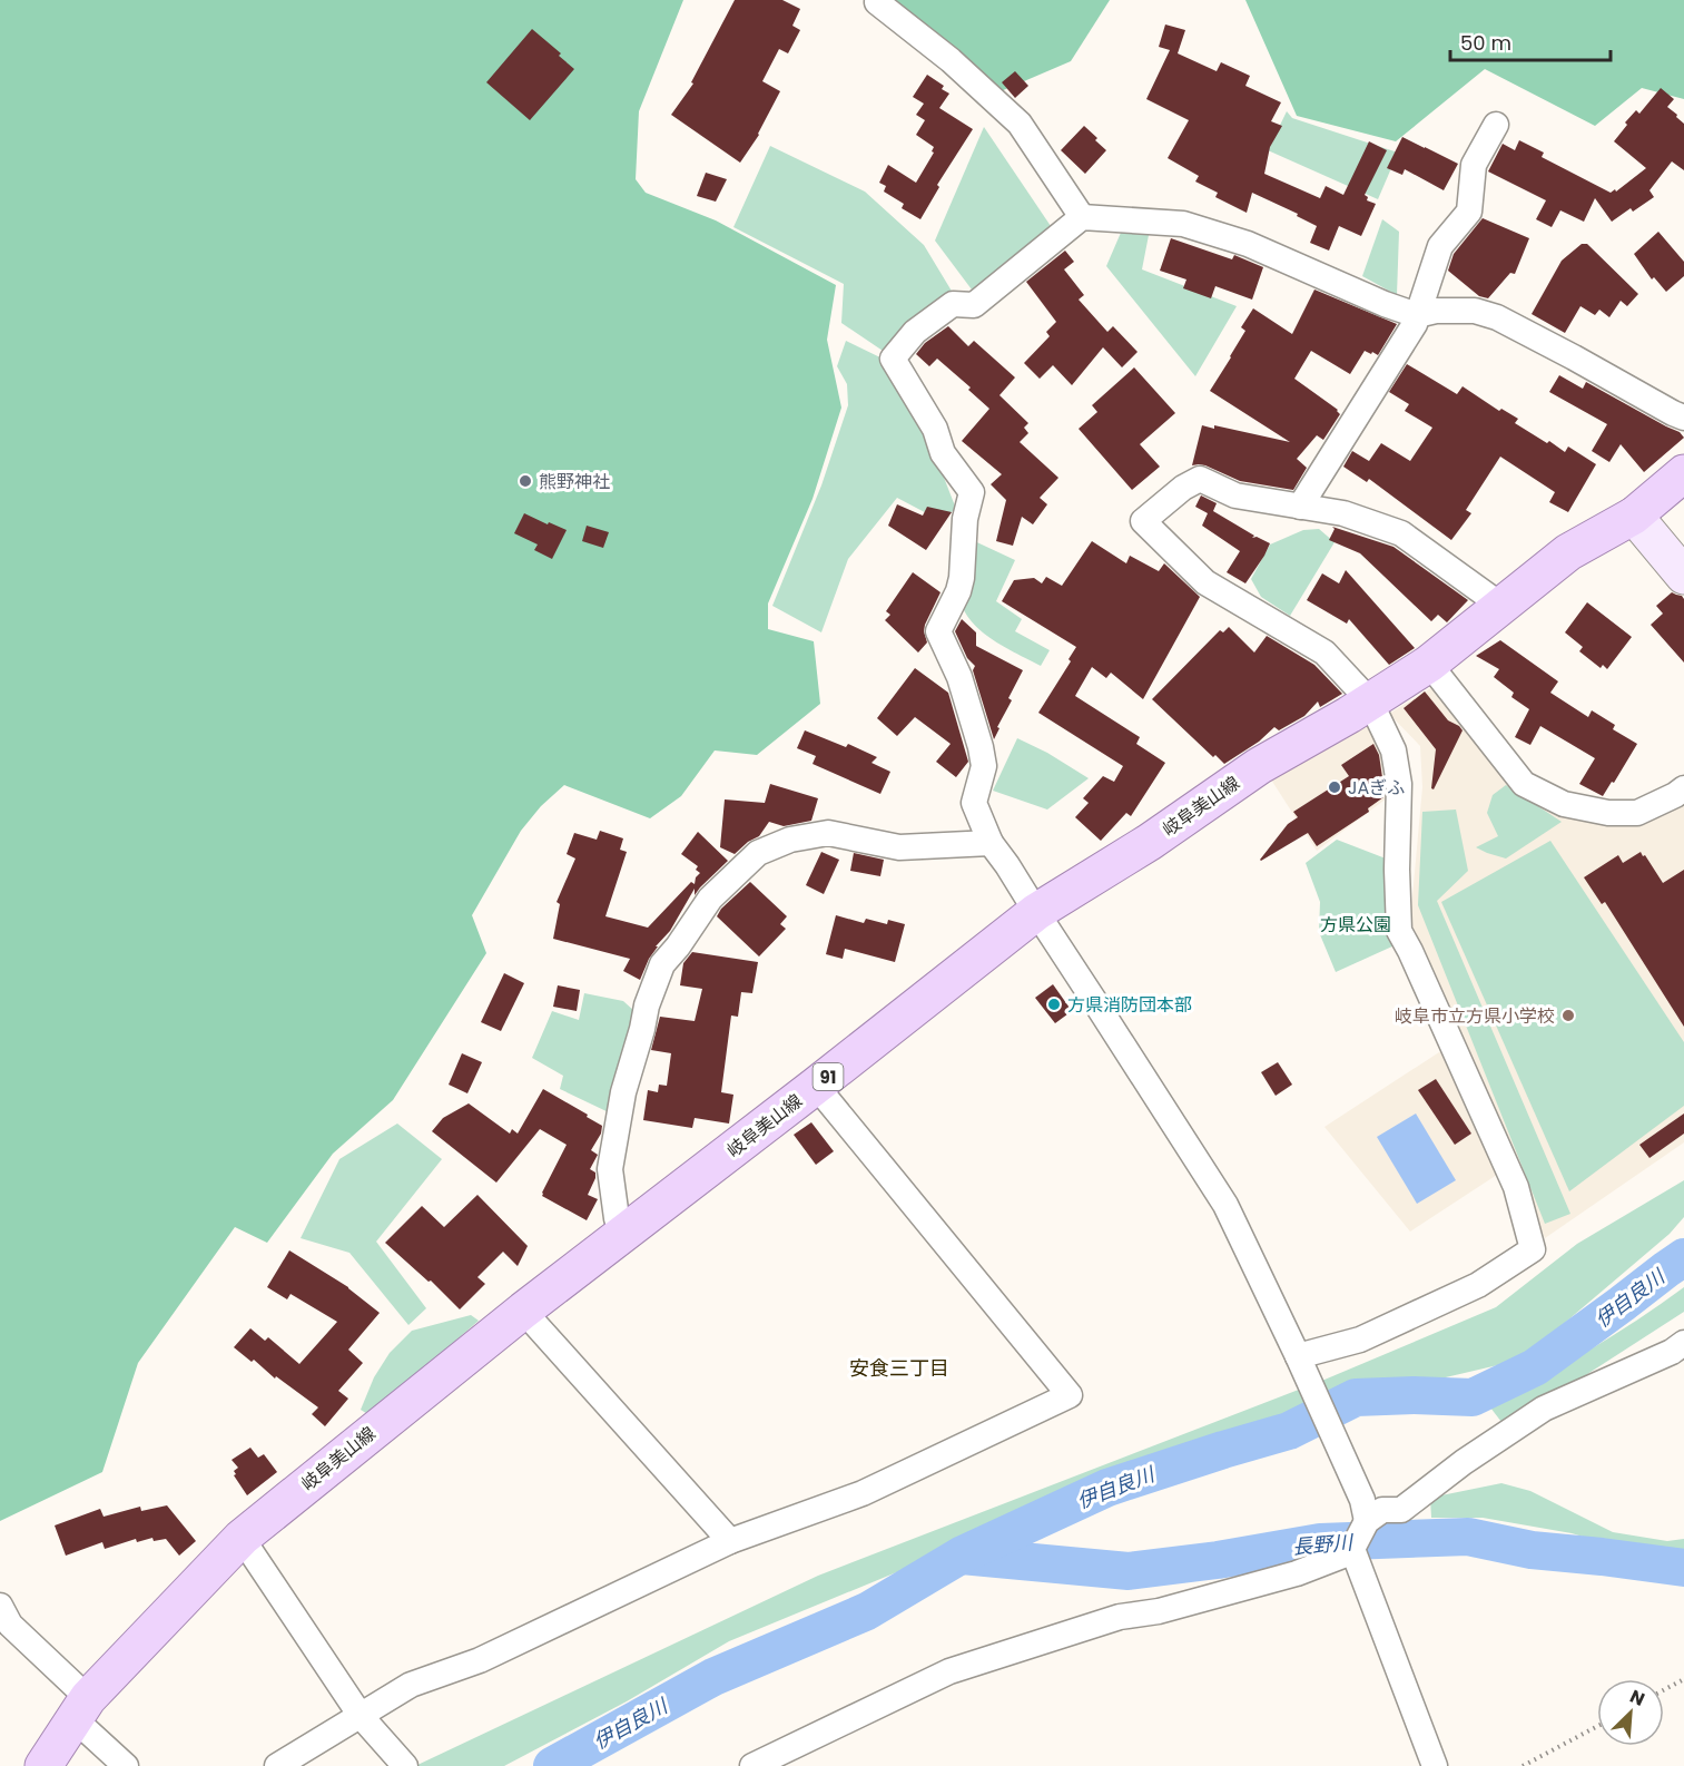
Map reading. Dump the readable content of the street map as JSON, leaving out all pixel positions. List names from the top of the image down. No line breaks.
{"streets":{"main road":["岐阜美山線","91"]},"districts":["安食三丁目"],"water":["伊自良川","長野川"],"parks":["方県公園"],"places":["熊野神社","JAぎふ","方県消防団本部","岐阜市立方県小学校"],"scale_bar":"50 m","north":"top right"}
